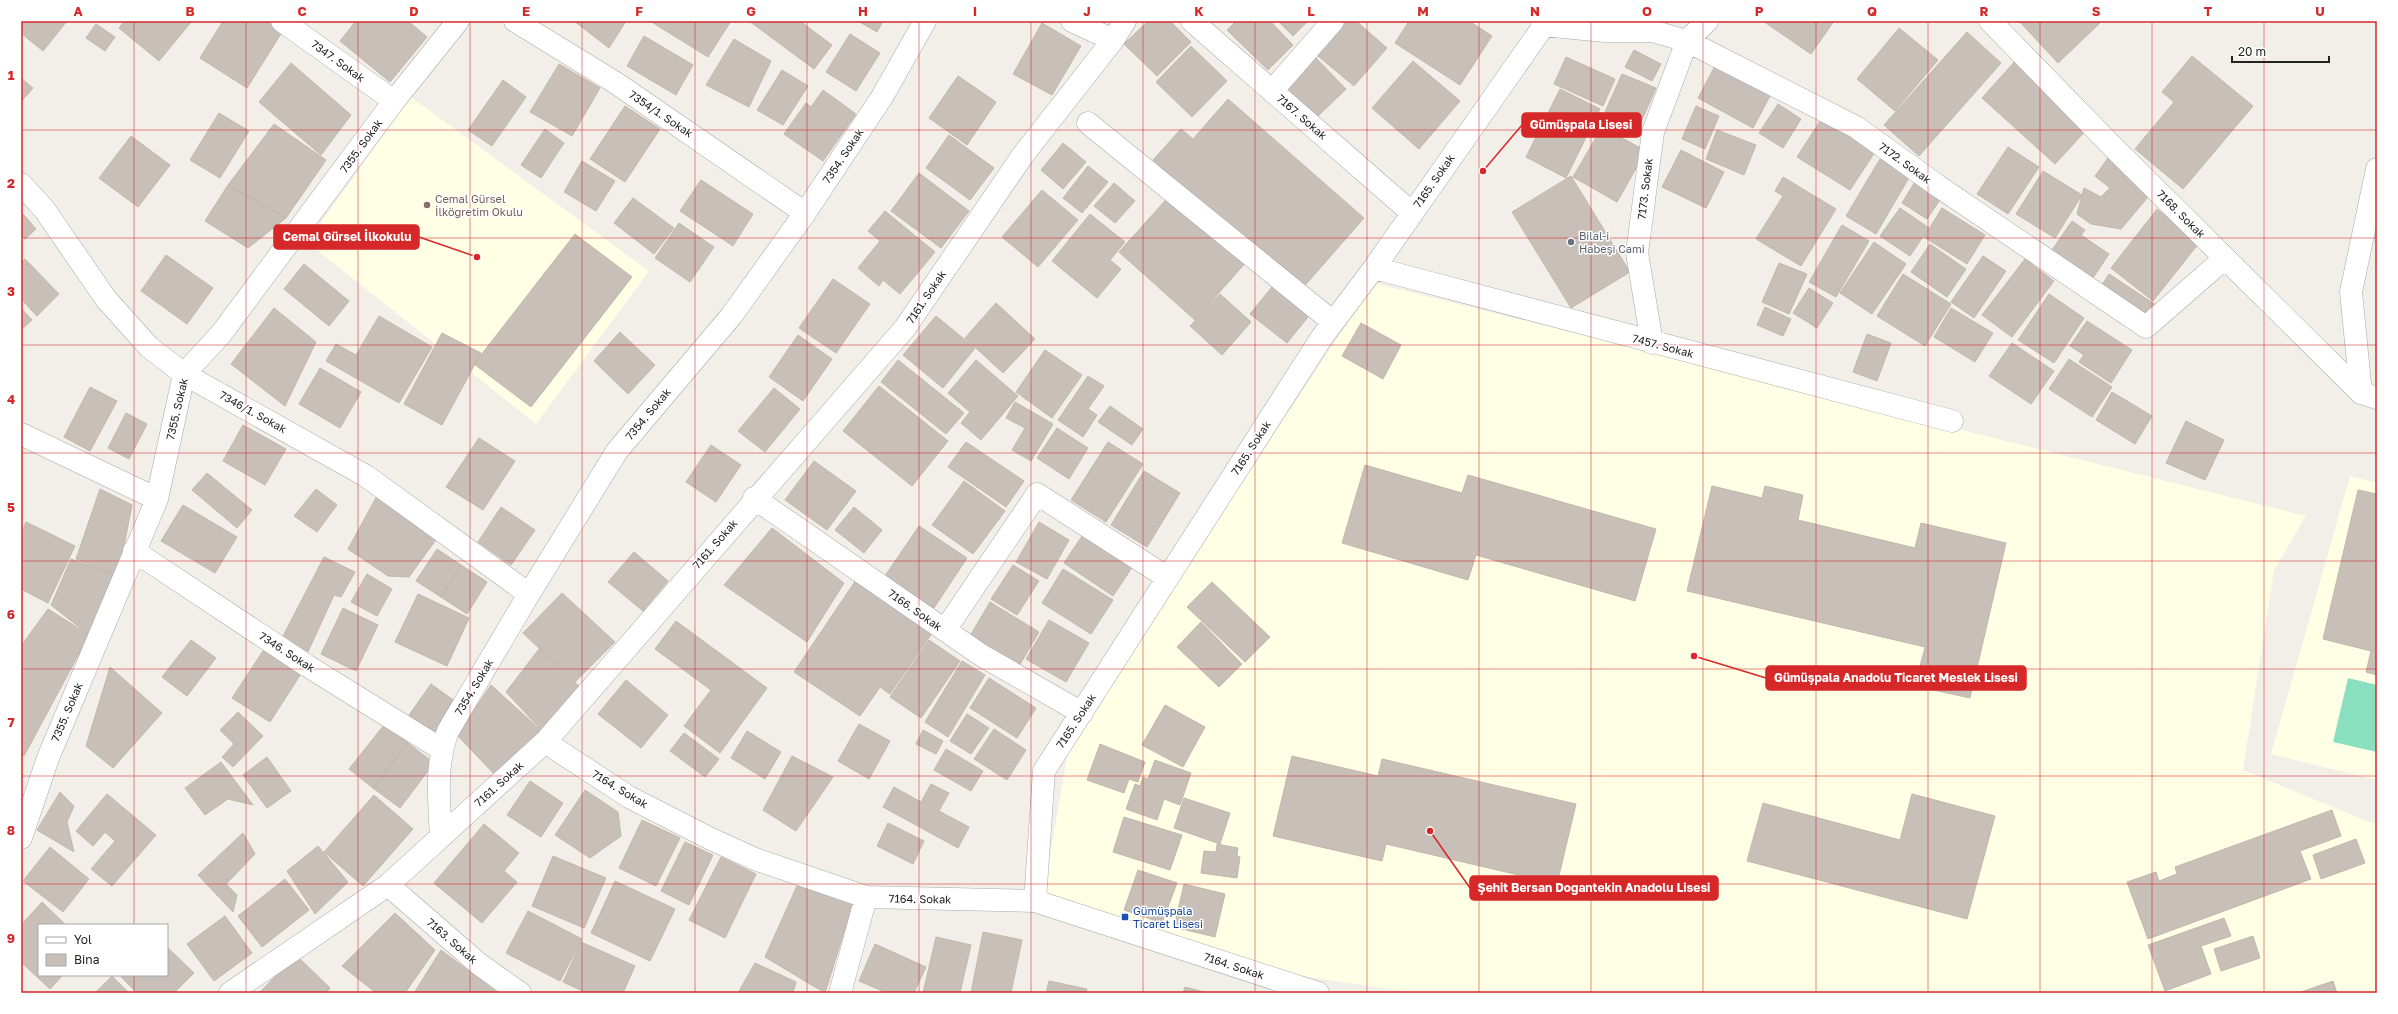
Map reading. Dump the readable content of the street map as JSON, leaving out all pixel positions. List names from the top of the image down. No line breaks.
{"streets":{"street":["7347. Sokak","7354/1. Sokak","7167. Sokak","7355. Sokak","7354. Sokak","7172. Sokak","7165. Sokak","7173. Sokak","7168. Sokak","7161. Sokak","7457. Sokak","7346/1. Sokak","7166. Sokak","7346. Sokak","7164. Sokak","7163. Sokak"]},"crossings":[["7347. Sokak","7355. Sokak"],["7354/1. Sokak","7354. Sokak"],["7167. Sokak","7165. Sokak"],["7355. Sokak","7346/1. Sokak"],["7355. Sokak","7346. Sokak"],["7354. Sokak","7161. Sokak"],["7354. Sokak","7346/1. Sokak"],["7354. Sokak","7346. Sokak"],["7172. Sokak","7165. Sokak"],["7172. Sokak","7173. Sokak"],["7172. Sokak","7168. Sokak"],["7165. Sokak","7457. Sokak"],["7165. Sokak","7166. Sokak"],["7165. Sokak","7164. Sokak"],["7173. Sokak","7457. Sokak"],["7161. Sokak","7166. Sokak"],["7161. Sokak","7164. Sokak"],["7161. Sokak","7163. Sokak"]],"places":{"other":["Gümüşpala Lisesi","Cemal Gürsel İlköğretim Okulu","Bilal-i Habeşi Cami","Cemal Gürsel İlkokulu","Gümüşpala Anadolu Ticaret Meslek Lisesi","Şehit Bersan Doğantekin Anadolu Lisesi"],"transit":["Gümüşpala Ticaret Lisesi"]},"legend":["Yol","Bina"],"scale_bar":"20 m","grid":{"columns":["A","B","C","D","E","F","G","H","I","J","K","L","M","N","O","P","Q","R","S","T","U"],"rows":["1","2","3","4","5","6","7","8","9"]}}
